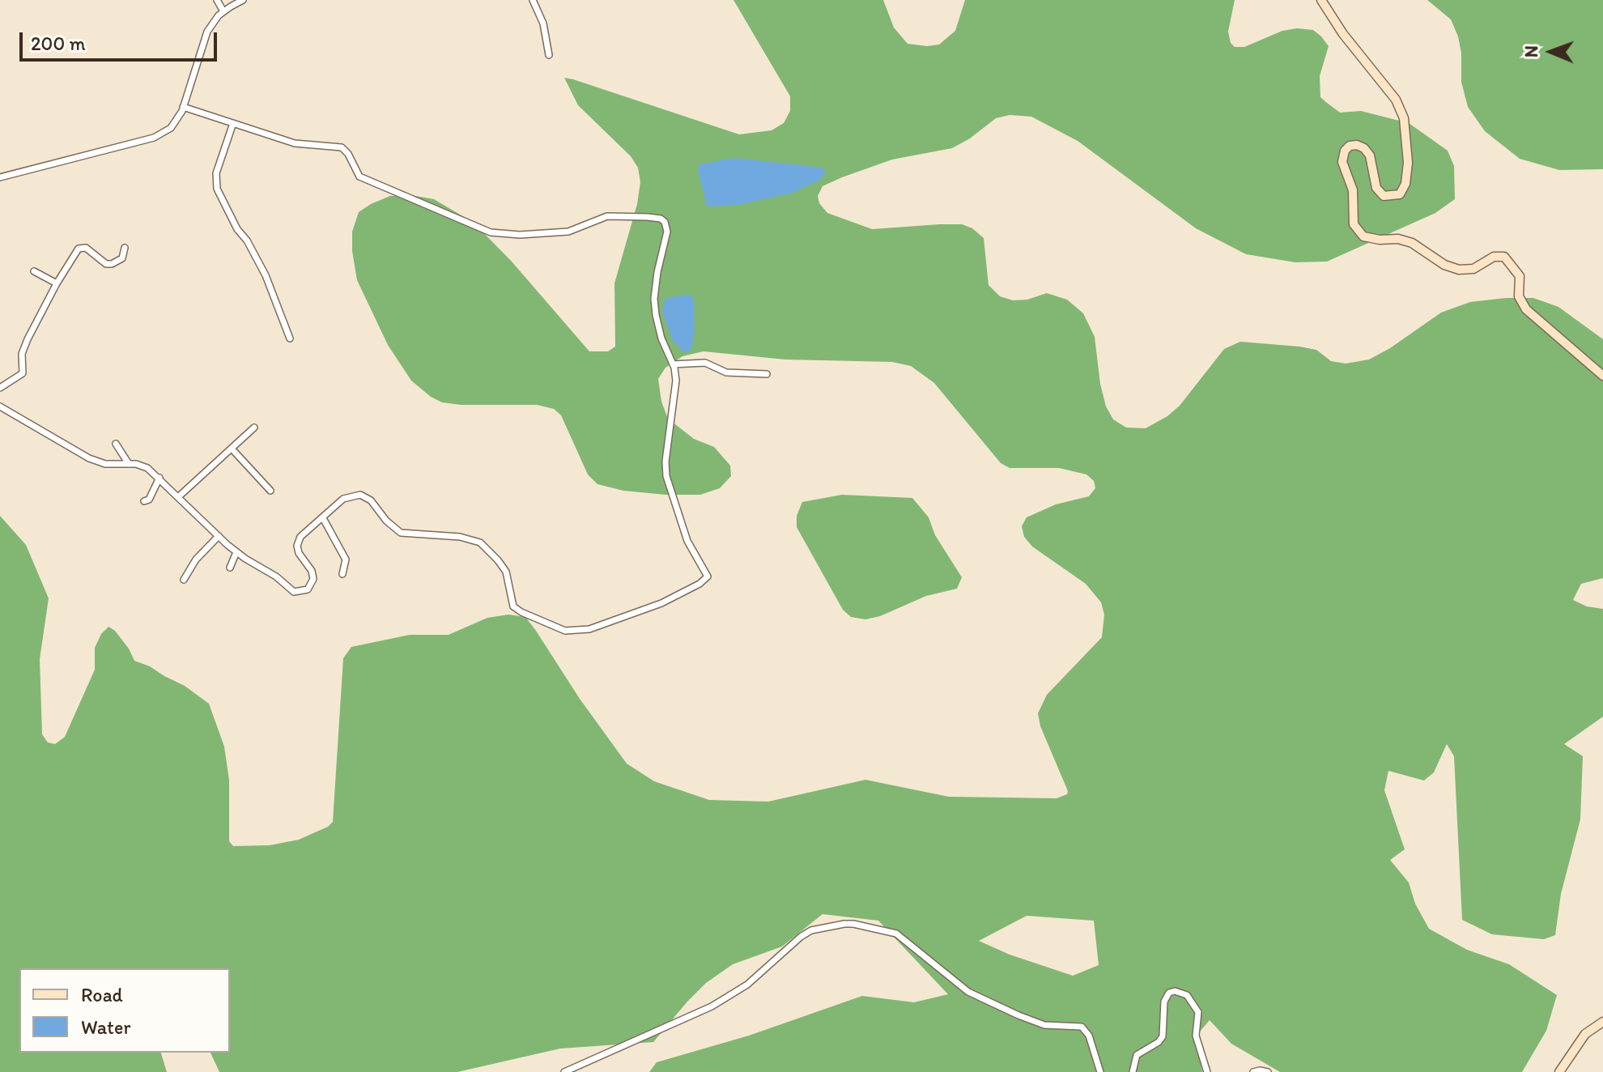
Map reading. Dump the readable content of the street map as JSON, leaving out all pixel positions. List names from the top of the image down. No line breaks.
{"legend":["Road","Water"],"scale_bar":"200 m","north":"left"}
